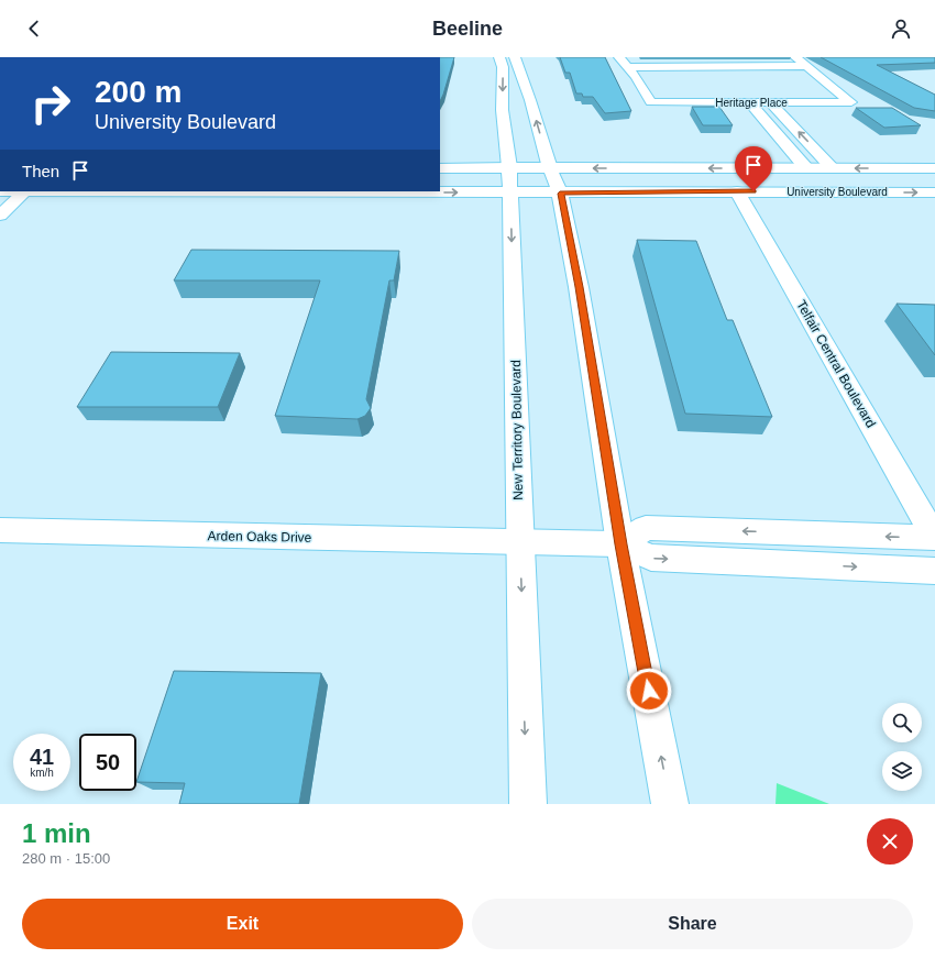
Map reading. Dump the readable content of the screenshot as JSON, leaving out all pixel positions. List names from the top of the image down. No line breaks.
{"streets":{"street":["Heritage Place","University Boulevard","Telfair Central Boulevard","New Territory Boulevard","Arden Oaks Drive"]},"crossings":[["University Boulevard","Telfair Central Boulevard"],["University Boulevard","New Territory Boulevard"],["New Territory Boulevard","Arden Oaks Drive"]],"page":{"header":"Beeline","turn":["200 m","University Boulevard"],"then":"Then","speed":"41 km/h","limit":"50","heading":["1 min","280 m · 15:00"],"buttons":["Exit","Share"]}}
